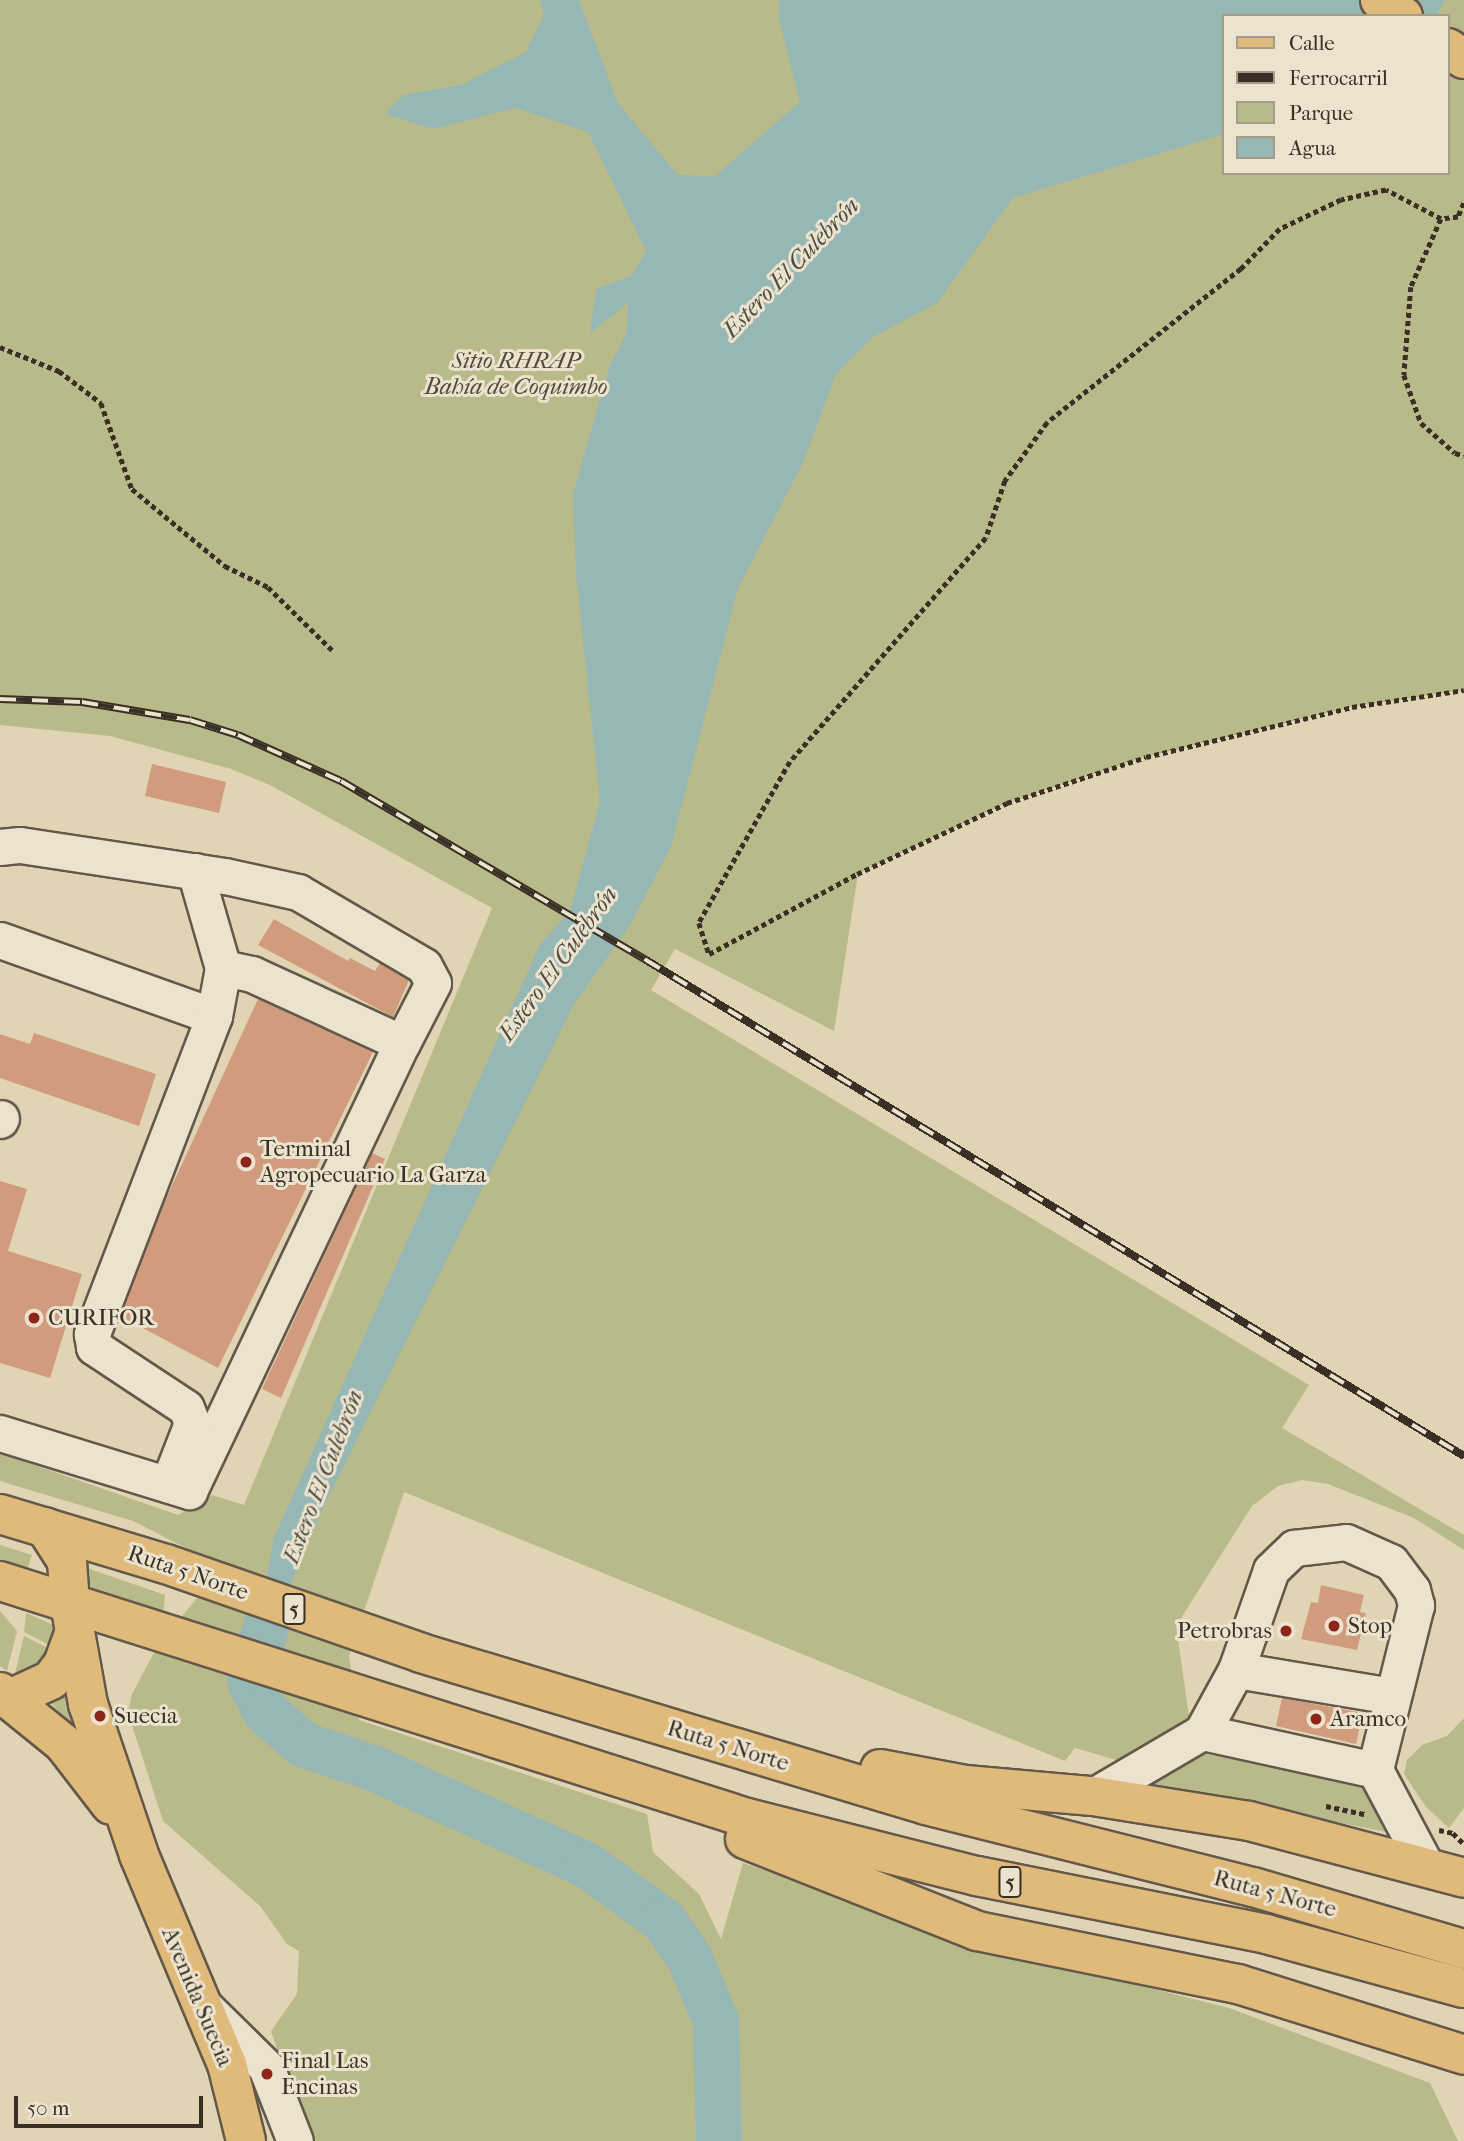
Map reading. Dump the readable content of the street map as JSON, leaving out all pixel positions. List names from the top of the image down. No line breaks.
{"streets":{"main road":["Ruta 5 Norte","5","Avenida Suecia"]},"crossings":[["Ruta 5 Norte","Avenida Suecia"]],"water":["Estero El Culebrón"],"parks":["Sitio RHRAP Bahía de Coquimbo"],"places":["Terminal Agropecuario La Garza","CURIFOR","Stop","Petrobras","Suecia","Aramco","Final Las Encinas"],"legend":["Calle","Ferrocarril","Parque","Agua"],"scale_bar":"50 m"}
